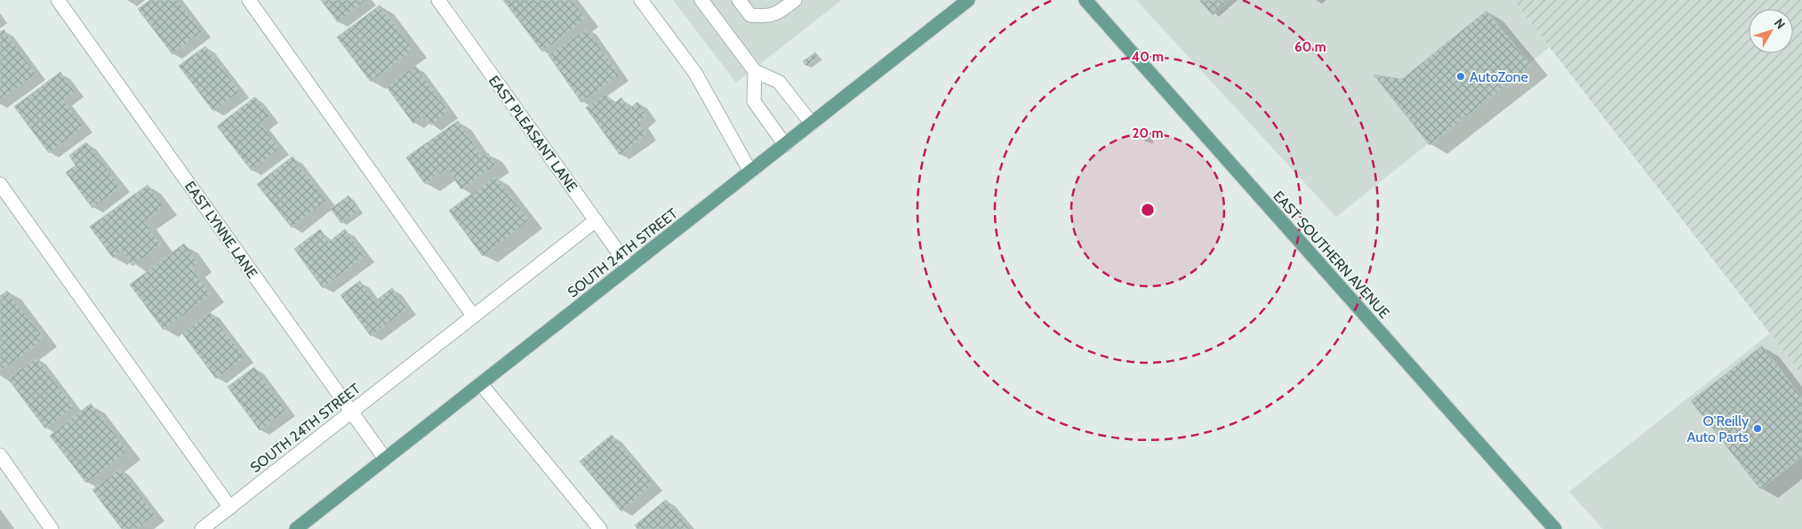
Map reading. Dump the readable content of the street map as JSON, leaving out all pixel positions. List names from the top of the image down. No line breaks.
{"streets":{"main road":["SOUTH 24TH STREET","EAST SOUTHERN AVENUE"],"street":["EAST PLEASANT LANE","EAST LYNNE LANE"]},"crossings":[["EAST PLEASANT LANE","SOUTH 24TH STREET"],["EAST LYNNE LANE","SOUTH 24TH STREET"]],"places":["AutoZone","O'Reilly Auto Parts"],"north":"top right","rings":["60 m","40 m","20 m"]}
